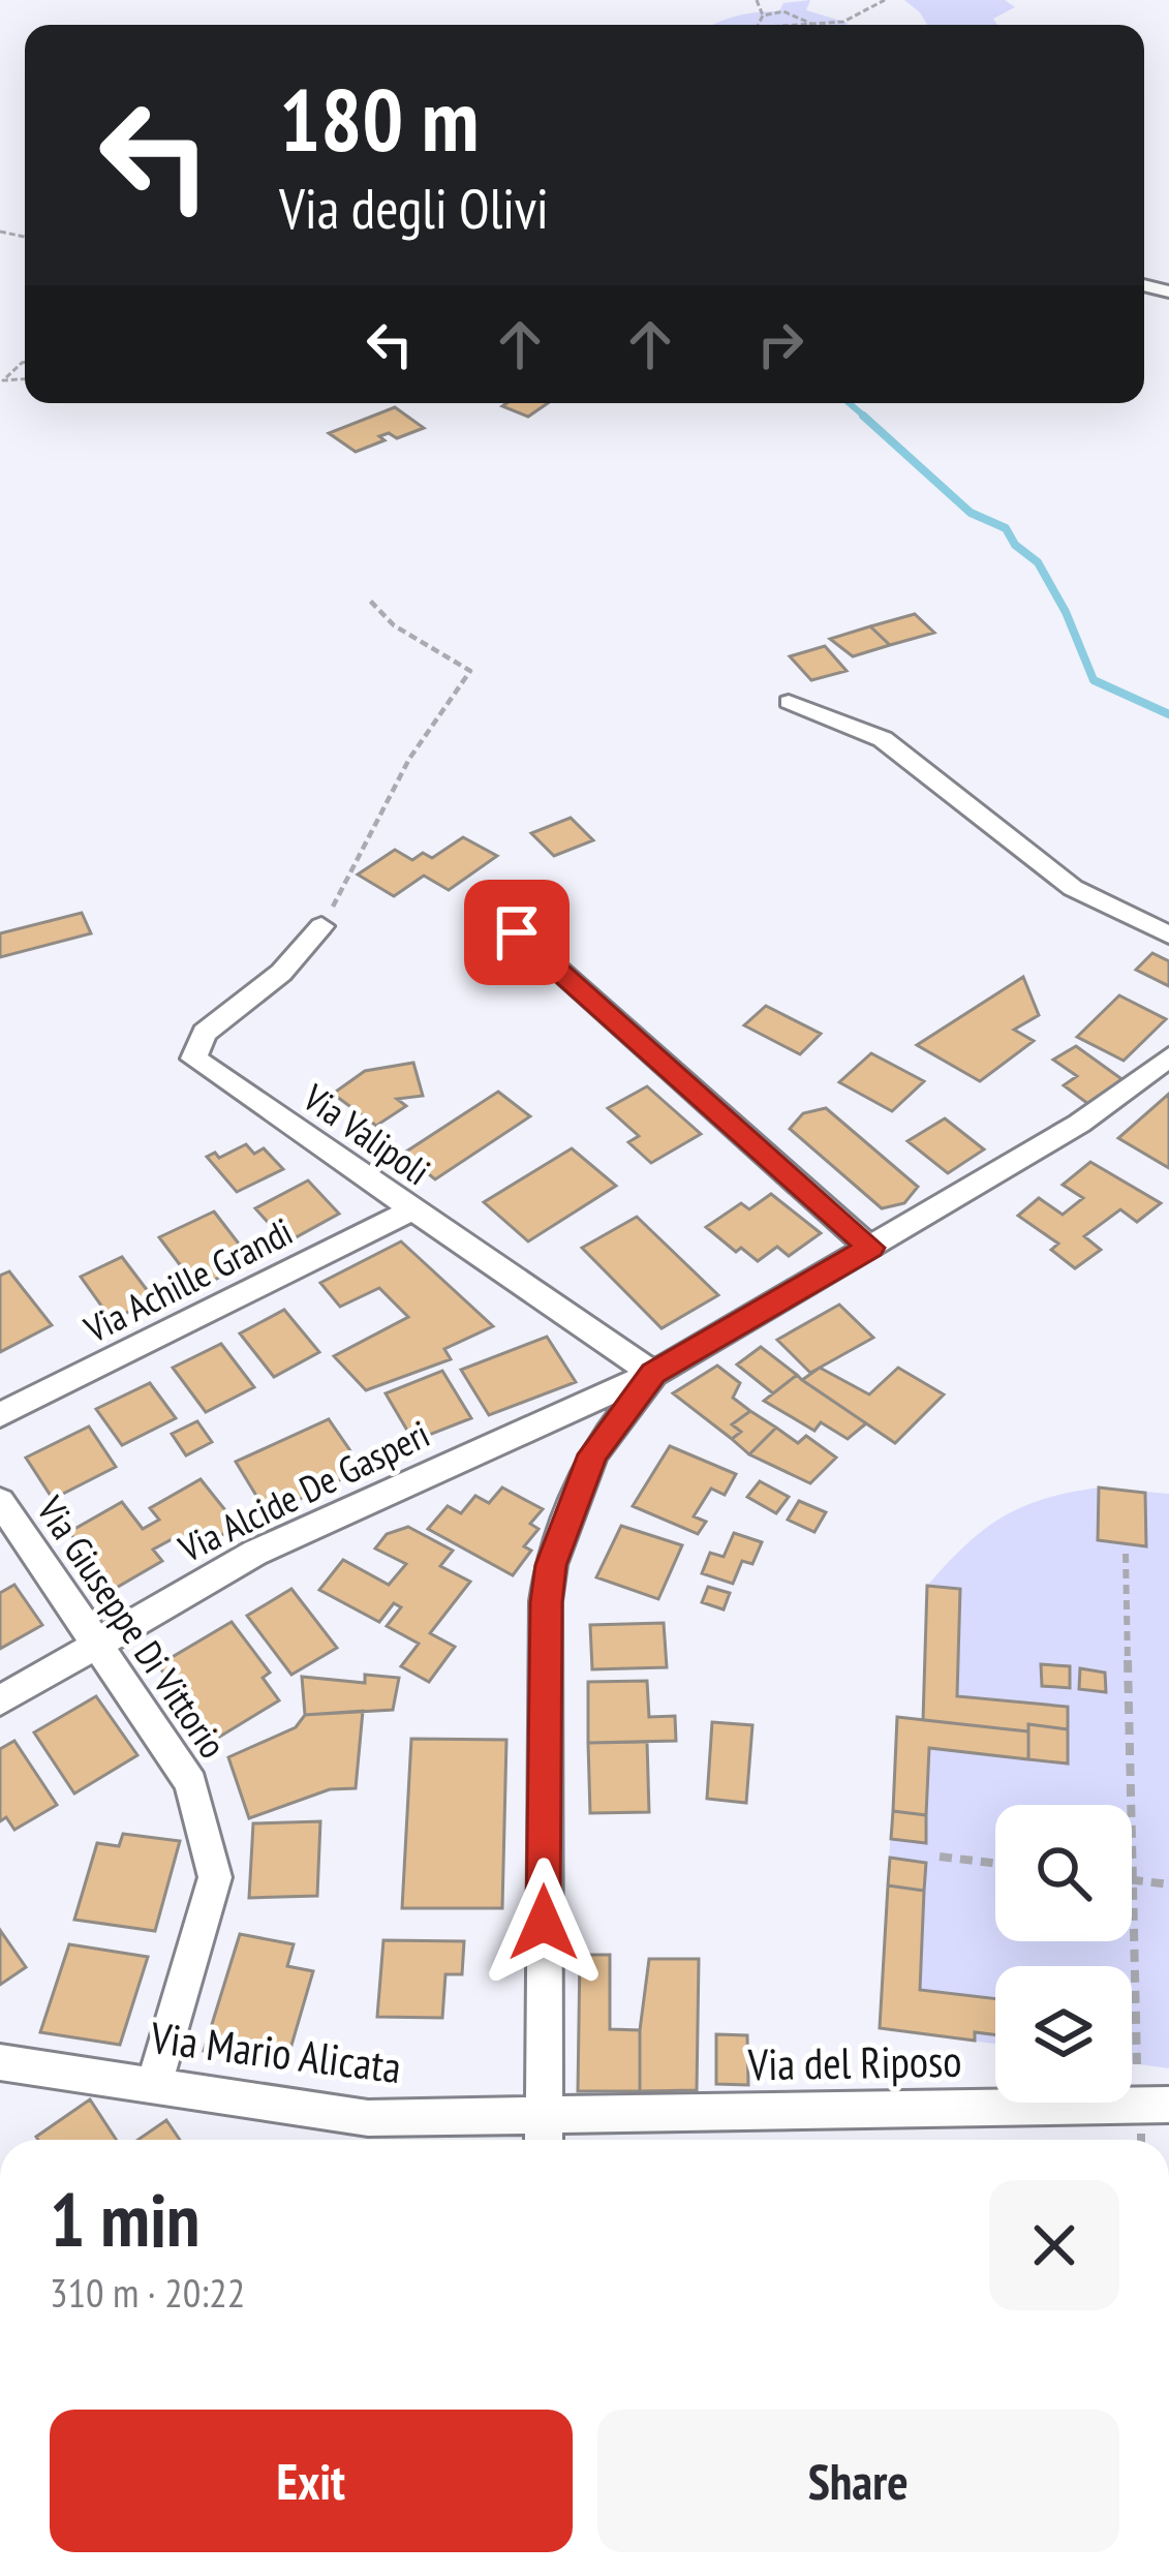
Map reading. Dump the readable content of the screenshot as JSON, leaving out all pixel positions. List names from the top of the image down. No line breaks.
{"streets":{"street":["Via Valipoli","Via Achille Grandi","Via Alcide De Gasperi","Via Giuseppe Di Vittorio","Via Mario Alicata","Via del Riposo"]},"crossings":[["Via Valipoli","Via Achille Grandi"],["Via Valipoli","Via Alcide De Gasperi"],["Via Alcide De Gasperi","Via Giuseppe Di Vittorio"],["Via Giuseppe Di Vittorio","Via Mario Alicata"],["Via Mario Alicata","Via del Riposo"]],"page":{"turn":["180 m","Via degli Olivi"],"heading":["1 min","310 m · 20:22"],"buttons":["Exit","Share"]}}
